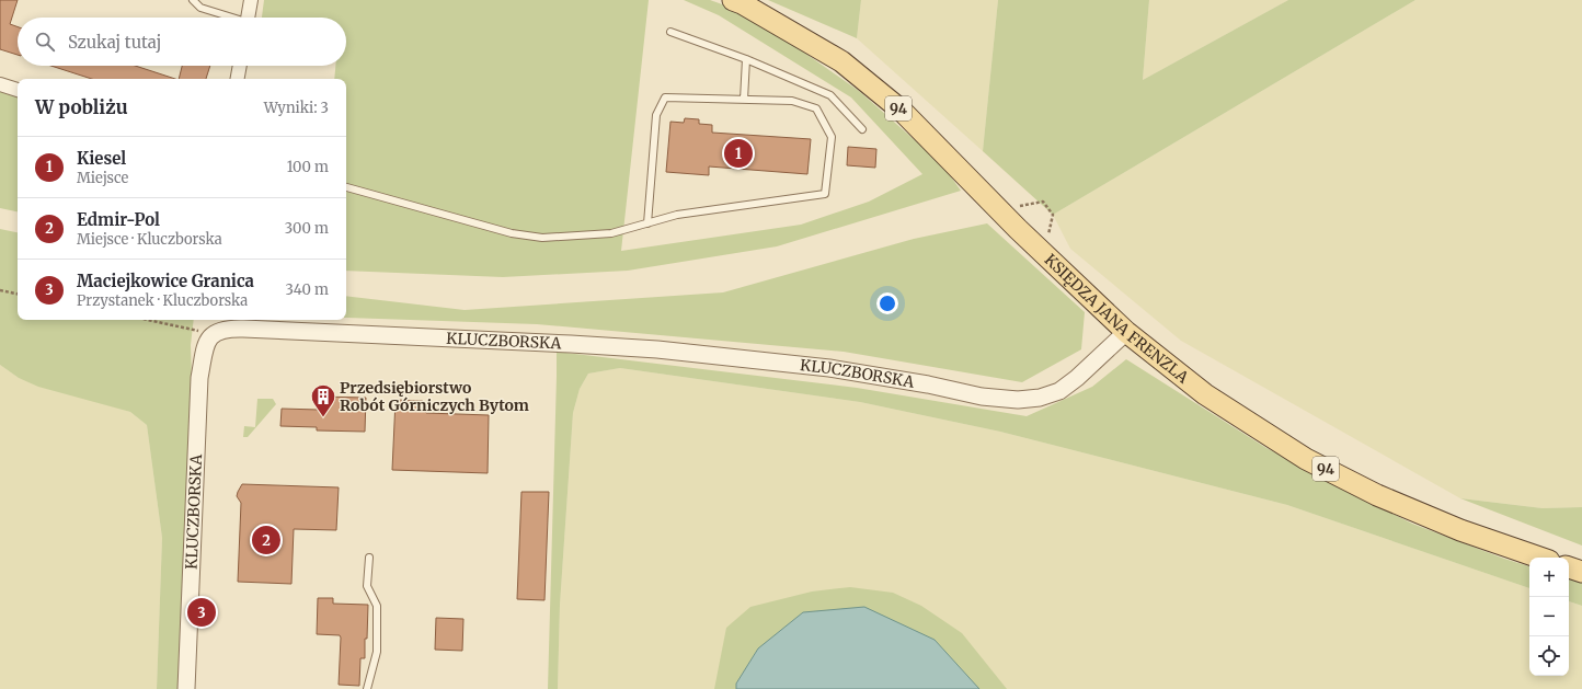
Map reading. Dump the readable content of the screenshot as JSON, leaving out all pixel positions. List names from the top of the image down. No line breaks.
{"streets":{"main road":["94","KSIĘDZA JANA FRENZLA"],"street":["KLUCZBORSKA"]},"crossings":[["KSIĘDZA JANA FRENZLA","KLUCZBORSKA"]],"places":{"building":["Przedsiębiorstwo Robót Górniczych Bytom"]},"page":{"search":"Szukaj tutaj","heading":["W pobliżu","Wyniki: 3"],"list":[{"mark":"1","name":"Kiesel","note":"Miejsce","value":"100 m"},{"mark":"2","name":"Edmir-Pol","note":"Miejsce · Kluczborska","value":"300 m"},{"mark":"3","name":"Maciejkowice Granica","note":"Przystanek · Kluczborska","value":"340 m"}],"pins":["1","2","3"],"map_buttons":["+","−"]}}
